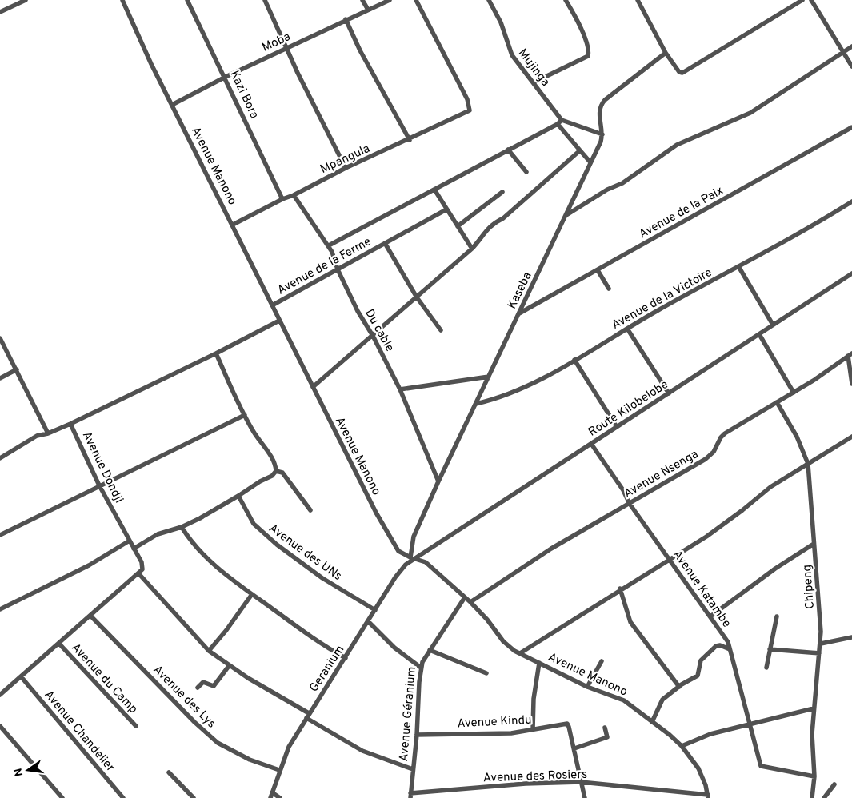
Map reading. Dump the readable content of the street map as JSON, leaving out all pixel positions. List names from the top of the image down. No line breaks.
{"streets":{"street":["Moba","Mujinga","Kazi Bora","Mpangula","Avenue Manono","Avenue de la Paix","Avenue de la Ferme","Kaseba","Avenue de la Victoire","Du cable","Route Kilobelobe","Avenue Dondji","Avenue Nsenga","Avenue des UNs","Chipeng","Avenue Katambe","Geranium","Avenue du Camp","Avenue des Lys","Avenue Géranium","Avenue Kindu","Avenue Chandelier","Avenue des Rosiers"]},"crossings":[["Moba","Kazi Bora"],["Moba","Avenue Manono"],["Kazi Bora","Mpangula"],["Mpangula","Avenue Manono"],["Mpangula","Du cable"],["Avenue Manono","Avenue de la Ferme"],["Avenue Manono","Kaseba"],["Avenue Manono","Route Kilobelobe"],["Avenue Manono","Avenue Nsenga"],["Avenue Manono","Geranium"],["Avenue Manono","Avenue Géranium"],["Avenue Manono","Avenue des Rosiers"],["Avenue de la Paix","Kaseba"],["Avenue de la Ferme","Du cable"],["Kaseba","Avenue de la Victoire"],["Kaseba","Du cable"],["Kaseba","Route Kilobelobe"],["Kaseba","Geranium"],["Route Kilobelobe","Avenue Katambe"],["Route Kilobelobe","Geranium"],["Avenue Nsenga","Chipeng"],["Avenue Nsenga","Avenue Katambe"],["Avenue des UNs","Geranium"],["Chipeng","Avenue Katambe"],["Geranium","Avenue des Lys"],["Avenue Géranium","Avenue Kindu"],["Avenue Géranium","Avenue des Rosiers"],["Avenue Kindu","Avenue des Rosiers"]],"north":"left"}
